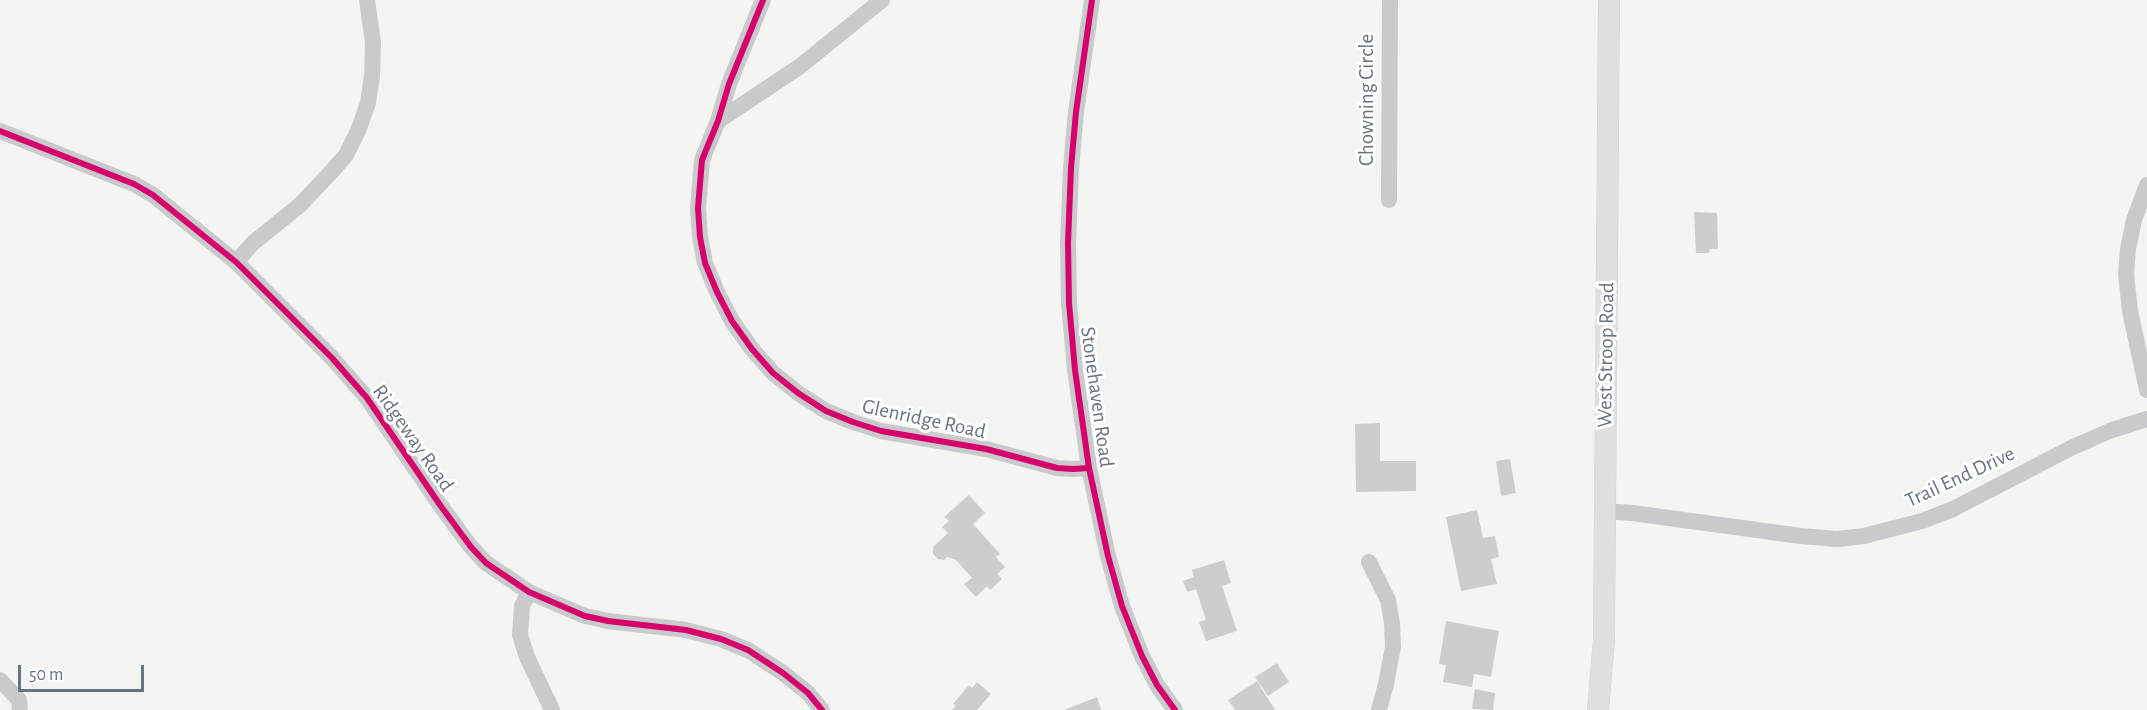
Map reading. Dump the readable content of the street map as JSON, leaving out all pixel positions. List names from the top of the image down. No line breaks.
{"streets":{"main road":["West Stroop Road"],"street":["Chowning Circle","Stonehaven Road","Glenridge Road","Ridgeway Road","Trail End Drive"]},"crossings":[["West Stroop Road","Trail End Drive"],["Stonehaven Road","Glenridge Road"]],"scale_bar":"50 m"}
